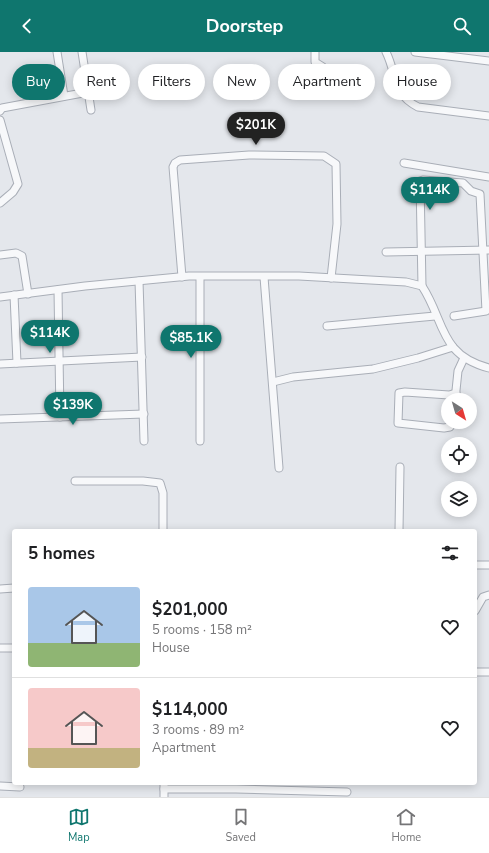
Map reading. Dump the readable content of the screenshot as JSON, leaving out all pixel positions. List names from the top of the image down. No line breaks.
{"north":"bottom right","page":{"header":"Doorstep","chip":["Buy","Rent","Filters","New","Apartment","House"],"price":["$201K","$114K","$114K","$85.1K","$139K"],"heading":"5 homes","list":[{"name":"$201,000","note":"5 rooms · 158 m² · House"},{"name":"$114,000","note":"3 rooms · 89 m² · Apartment"}],"tabs":["Map","Saved","Home"]}}
